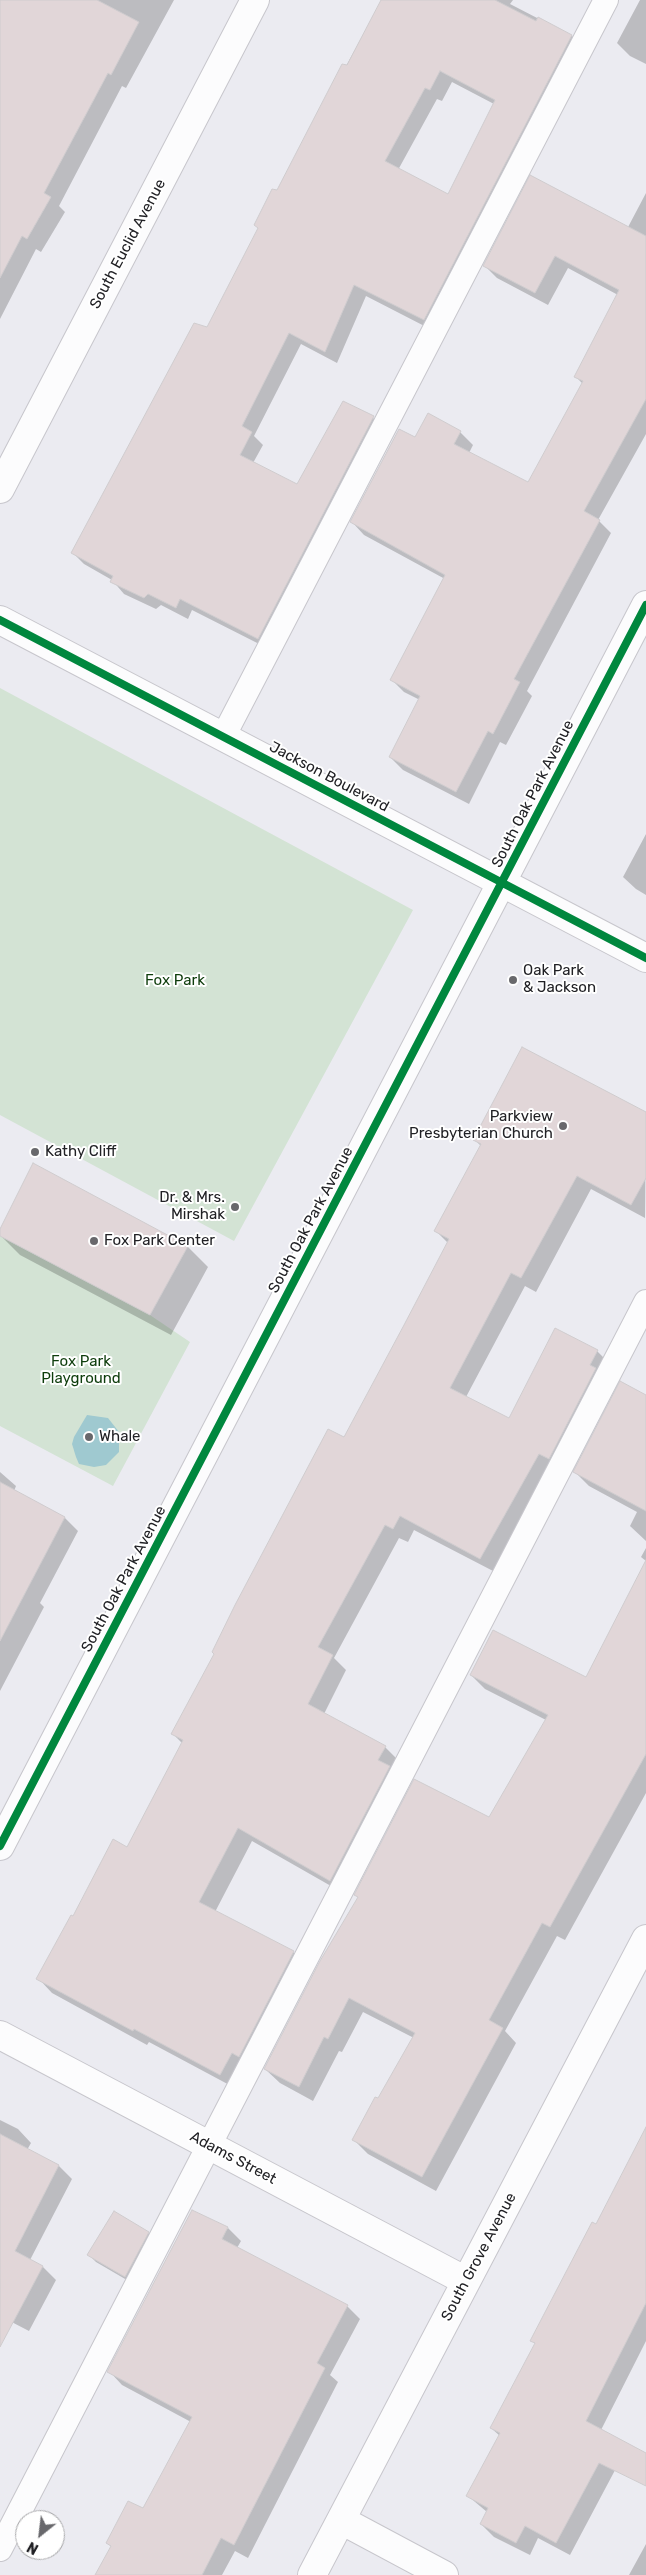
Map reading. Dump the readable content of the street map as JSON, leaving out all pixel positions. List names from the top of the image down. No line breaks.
{"streets":{"street":["South Euclid Avenue","Jackson Boulevard","South Oak Park Avenue","Adams Street","South Grove Avenue"]},"crossings":[["Jackson Boulevard","South Oak Park Avenue"],["Adams Street","South Grove Avenue"]],"parks":["Fox Park","Fox Park Playground"],"places":["Oak Park & Jackson","Parkview Presbyterian Church","Kathy Cliff","Dr. & Mrs. Mirshak","Fox Park Center","Whale"],"north":"bottom left"}
